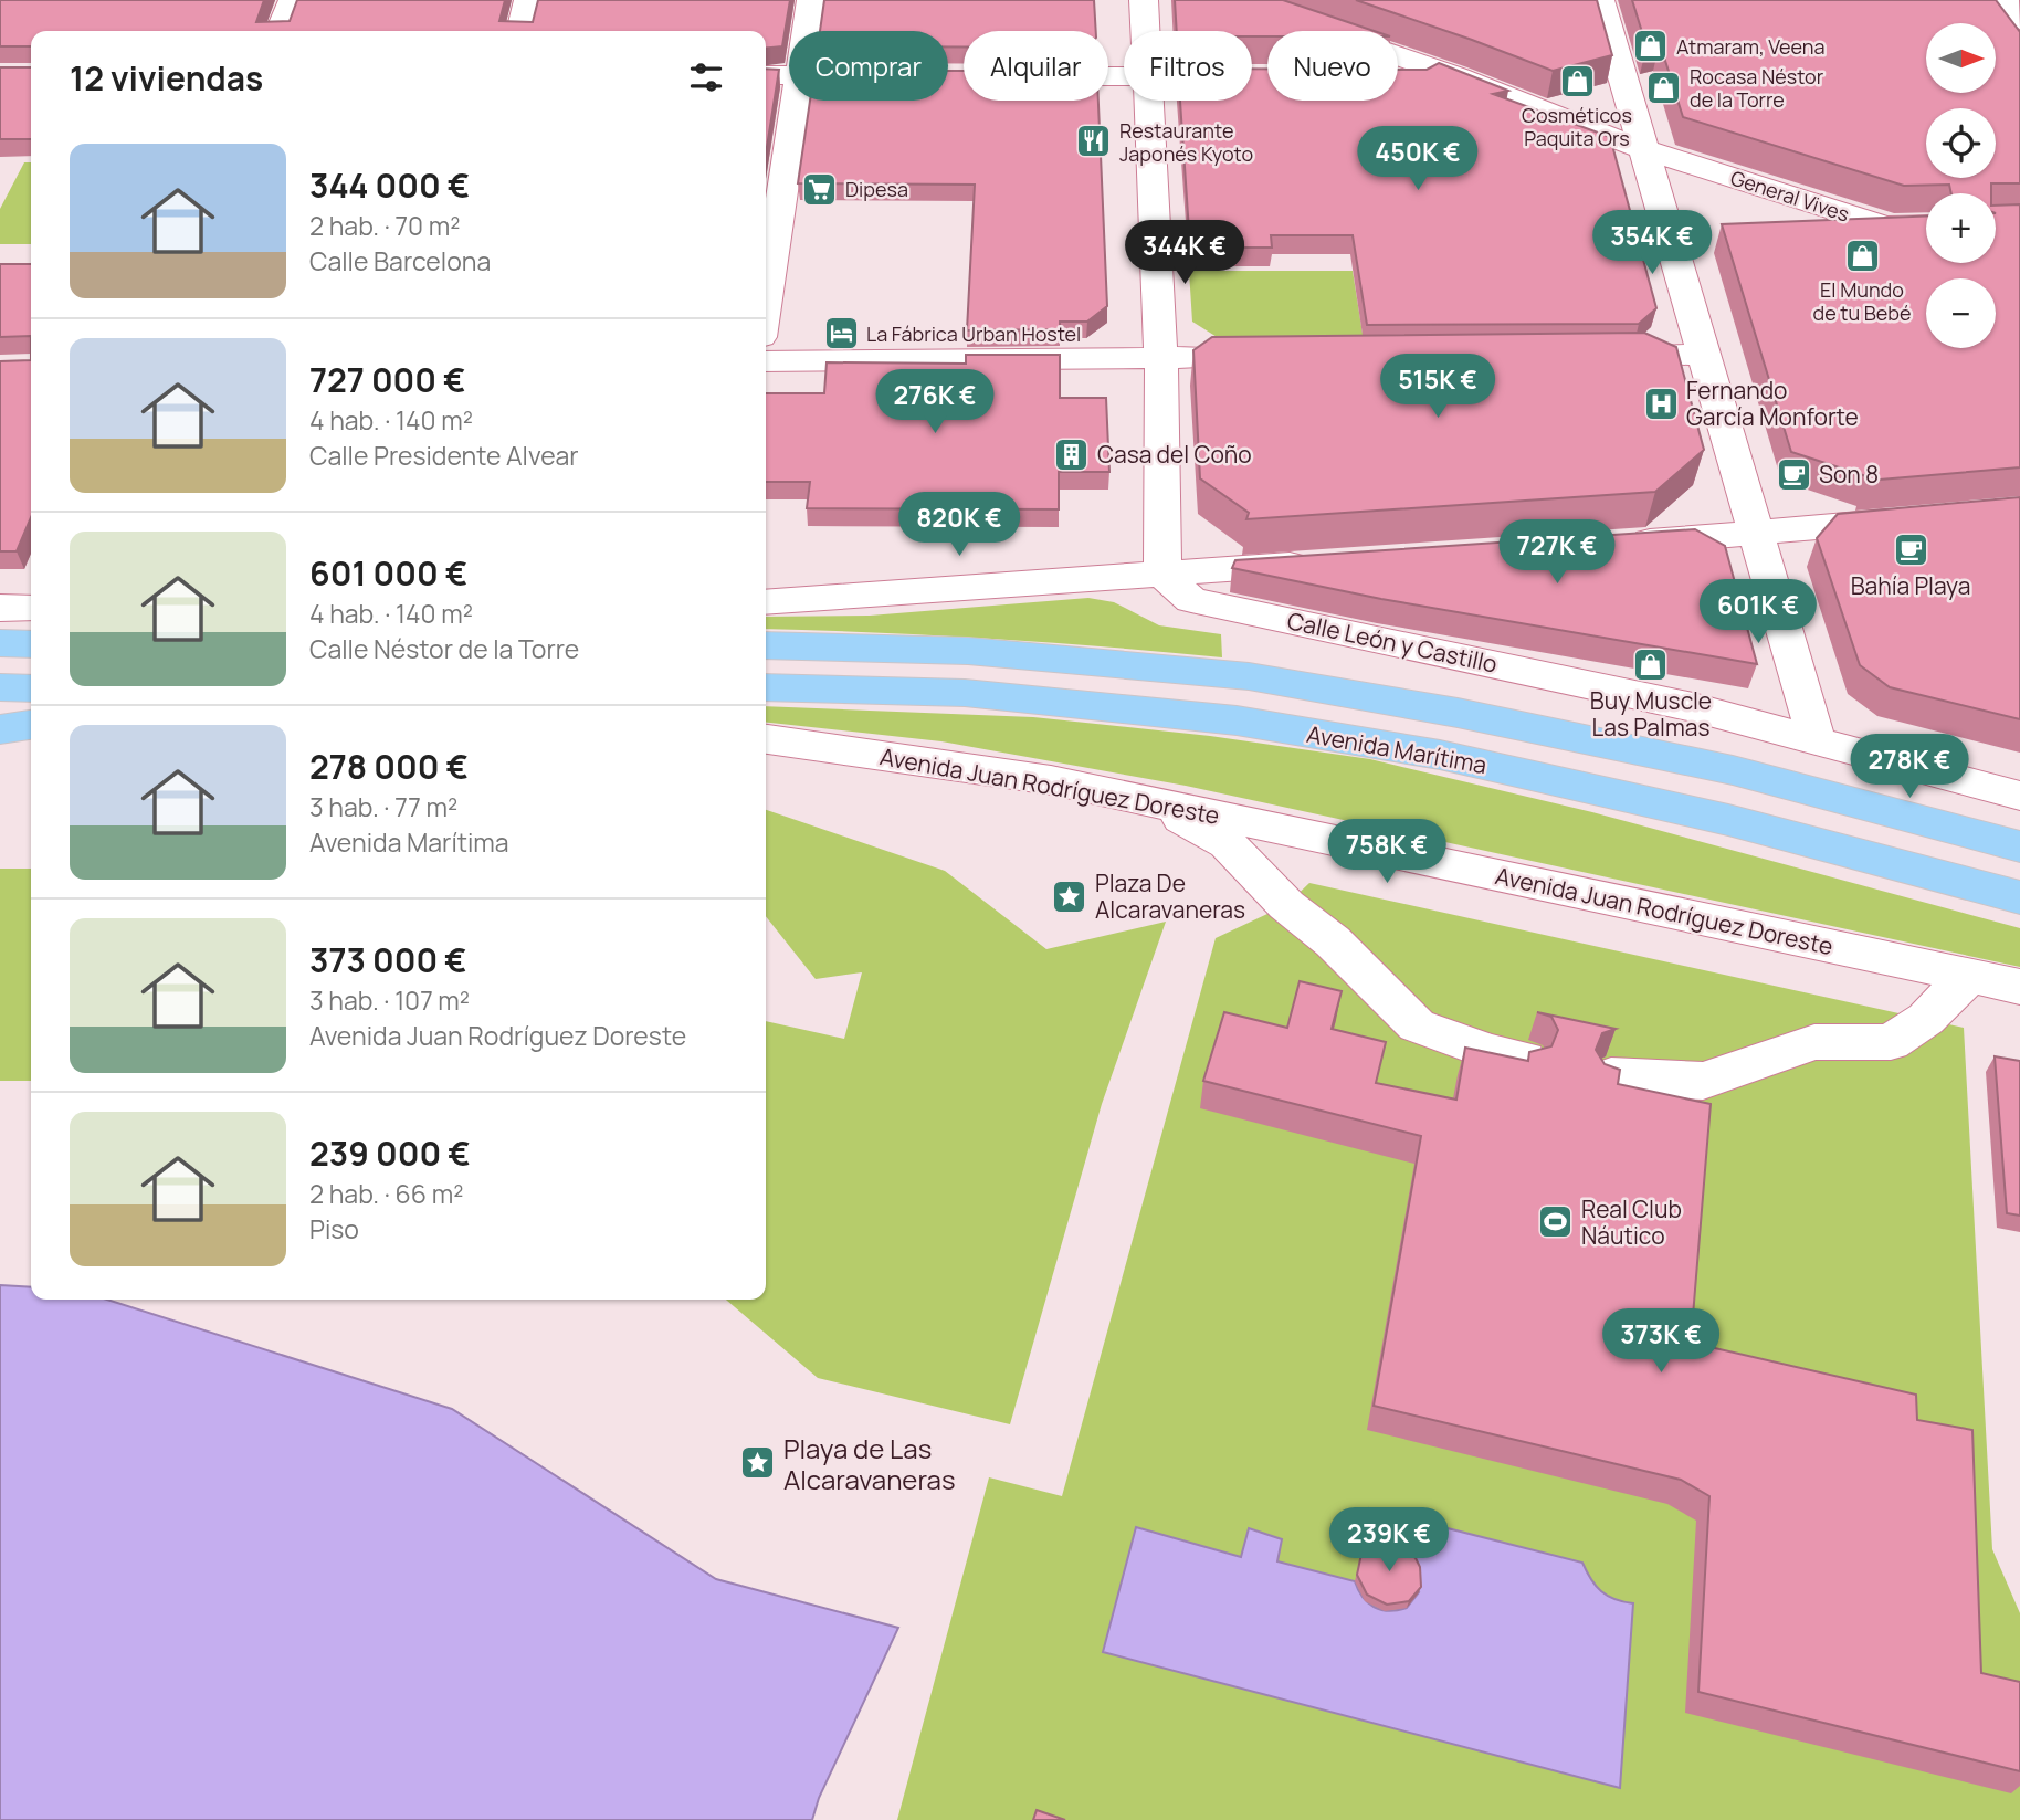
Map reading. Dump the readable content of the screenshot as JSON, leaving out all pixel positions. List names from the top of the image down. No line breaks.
{"streets":{"highway":["Avenida Marítima"],"street":["General Vives","Calle León y Castillo","Avenida Juan Rodríguez Doreste"]},"places":{"shop":["Atmaram, Veena","Cosméticos Paquita Ors","Rocasa Néstor de la Torre","El Mundo de tu Bebé","Buy Muscle Las Palmas"],"restaurant":["Restaurante Japonés Kyoto"],"supermarket":["Dipesa"],"hotel":["La Fábrica Urban Hostel"],"hospital":["Fernando García Monforte"],"building":["Casa del Coño"],"cafe":["Son 8","Bahía Playa"],"place":["Plaza De Alcaravaneras","Playa de Las Alcaravaneras"],"sports":["Real Club Náutico"]},"north":"right","page":{"map_buttons":["+","−"],"chip":["Comprar","Alquilar","Filtros","Nuevo"],"heading":"12 viviendas","list":[{"name":"344 000 €","note":"2 hab. · 70 m² · Calle Barcelona"},{"name":"727 000 €","note":"4 hab. · 140 m² · Calle Presidente Alvear"},{"name":"601 000 €","note":"4 hab. · 140 m² · Calle Néstor de la Torre"},{"name":"278 000 €","note":"3 hab. · 77 m² · Avenida Marítima"},{"name":"373 000 €","note":"3 hab. · 107 m² · Avenida Juan Rodríguez Doreste"},{"name":"239 000 €","note":"2 hab. · 66 m² · Piso"}],"price":["450K €","354K €","344K €","515K €","276K €","820K €","727K €","601K €","278K €","758K €","373K €","239K €"]}}
